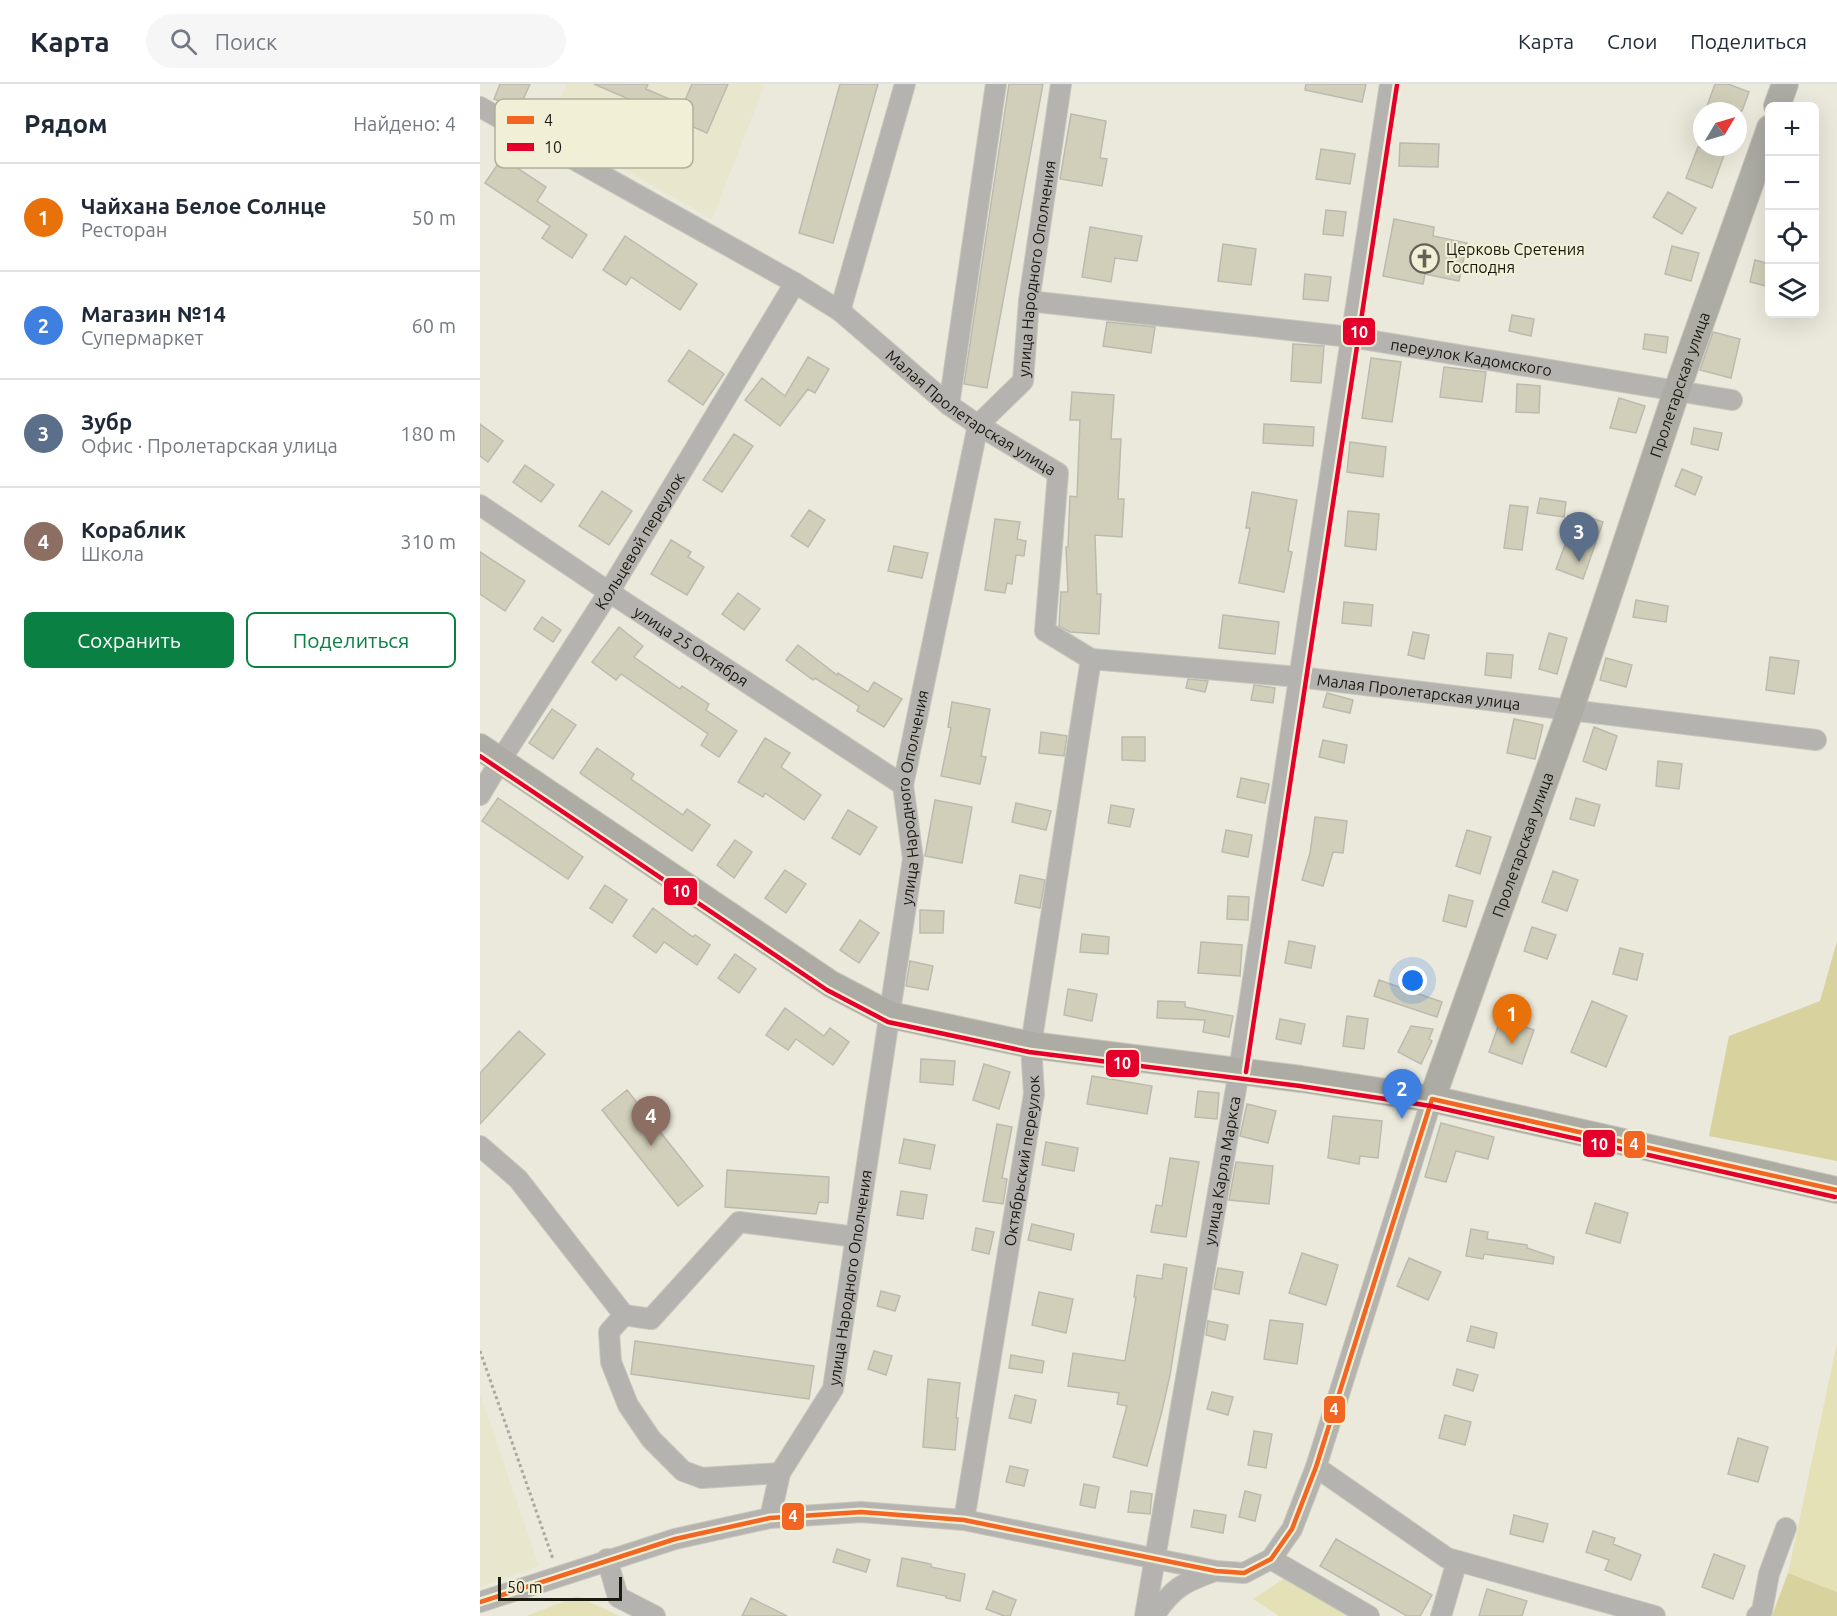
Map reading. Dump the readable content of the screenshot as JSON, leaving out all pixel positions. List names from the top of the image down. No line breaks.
{"streets":{"main road":["Пролетарская улица"],"street":["улица Народного Ополчения","переулок Кадомского","Малая Пролетарская улица","Кольцевой переулок","улица 25 Октября","Октябрьский переулок","улица Карла Маркса"]},"crossings":[["улица Народного Ополчения","переулок Кадомского"],["улица Народного Ополчения","Малая Пролетарская улица"],["улица Народного Ополчения","улица 25 Октября"],["переулок Кадомского","Пролетарская улица"],["переулок Кадомского","улица Карла Маркса"],["Пролетарская улица","Малая Пролетарская улица"],["Малая Пролетарская улица","Кольцевой переулок"],["Малая Пролетарская улица","Октябрьский переулок"],["Малая Пролетарская улица","улица Карла Маркса"],["Кольцевой переулок","улица 25 Октября"]],"places":{"church":["Церковь Сретения Господня"]},"lines":["transit line 10","transit line 4"],"legend":["4","10"],"scale_bar":"50 m","north":"top right","page":{"header":"Карта","search":"Поиск","nav":["Карта","Слои","Поделиться"],"heading":["Рядом","Найдено: 4"],"map_buttons":["+","−"],"list":[{"mark":"1","name":"Чайхана Белое Солнце","note":"Ресторан","value":"50 m"},{"mark":"2","name":"Магазин №14","note":"Супермаркет","value":"60 m"},{"mark":"3","name":"Зубр","note":"Офис · Пролетарская улица","value":"180 m"},{"mark":"4","name":"Кораблик","note":"Школа","value":"310 m"}],"pins":["3","1","2","4"],"buttons":["Сохранить","Поделиться"],"scale":"50 m"}}
